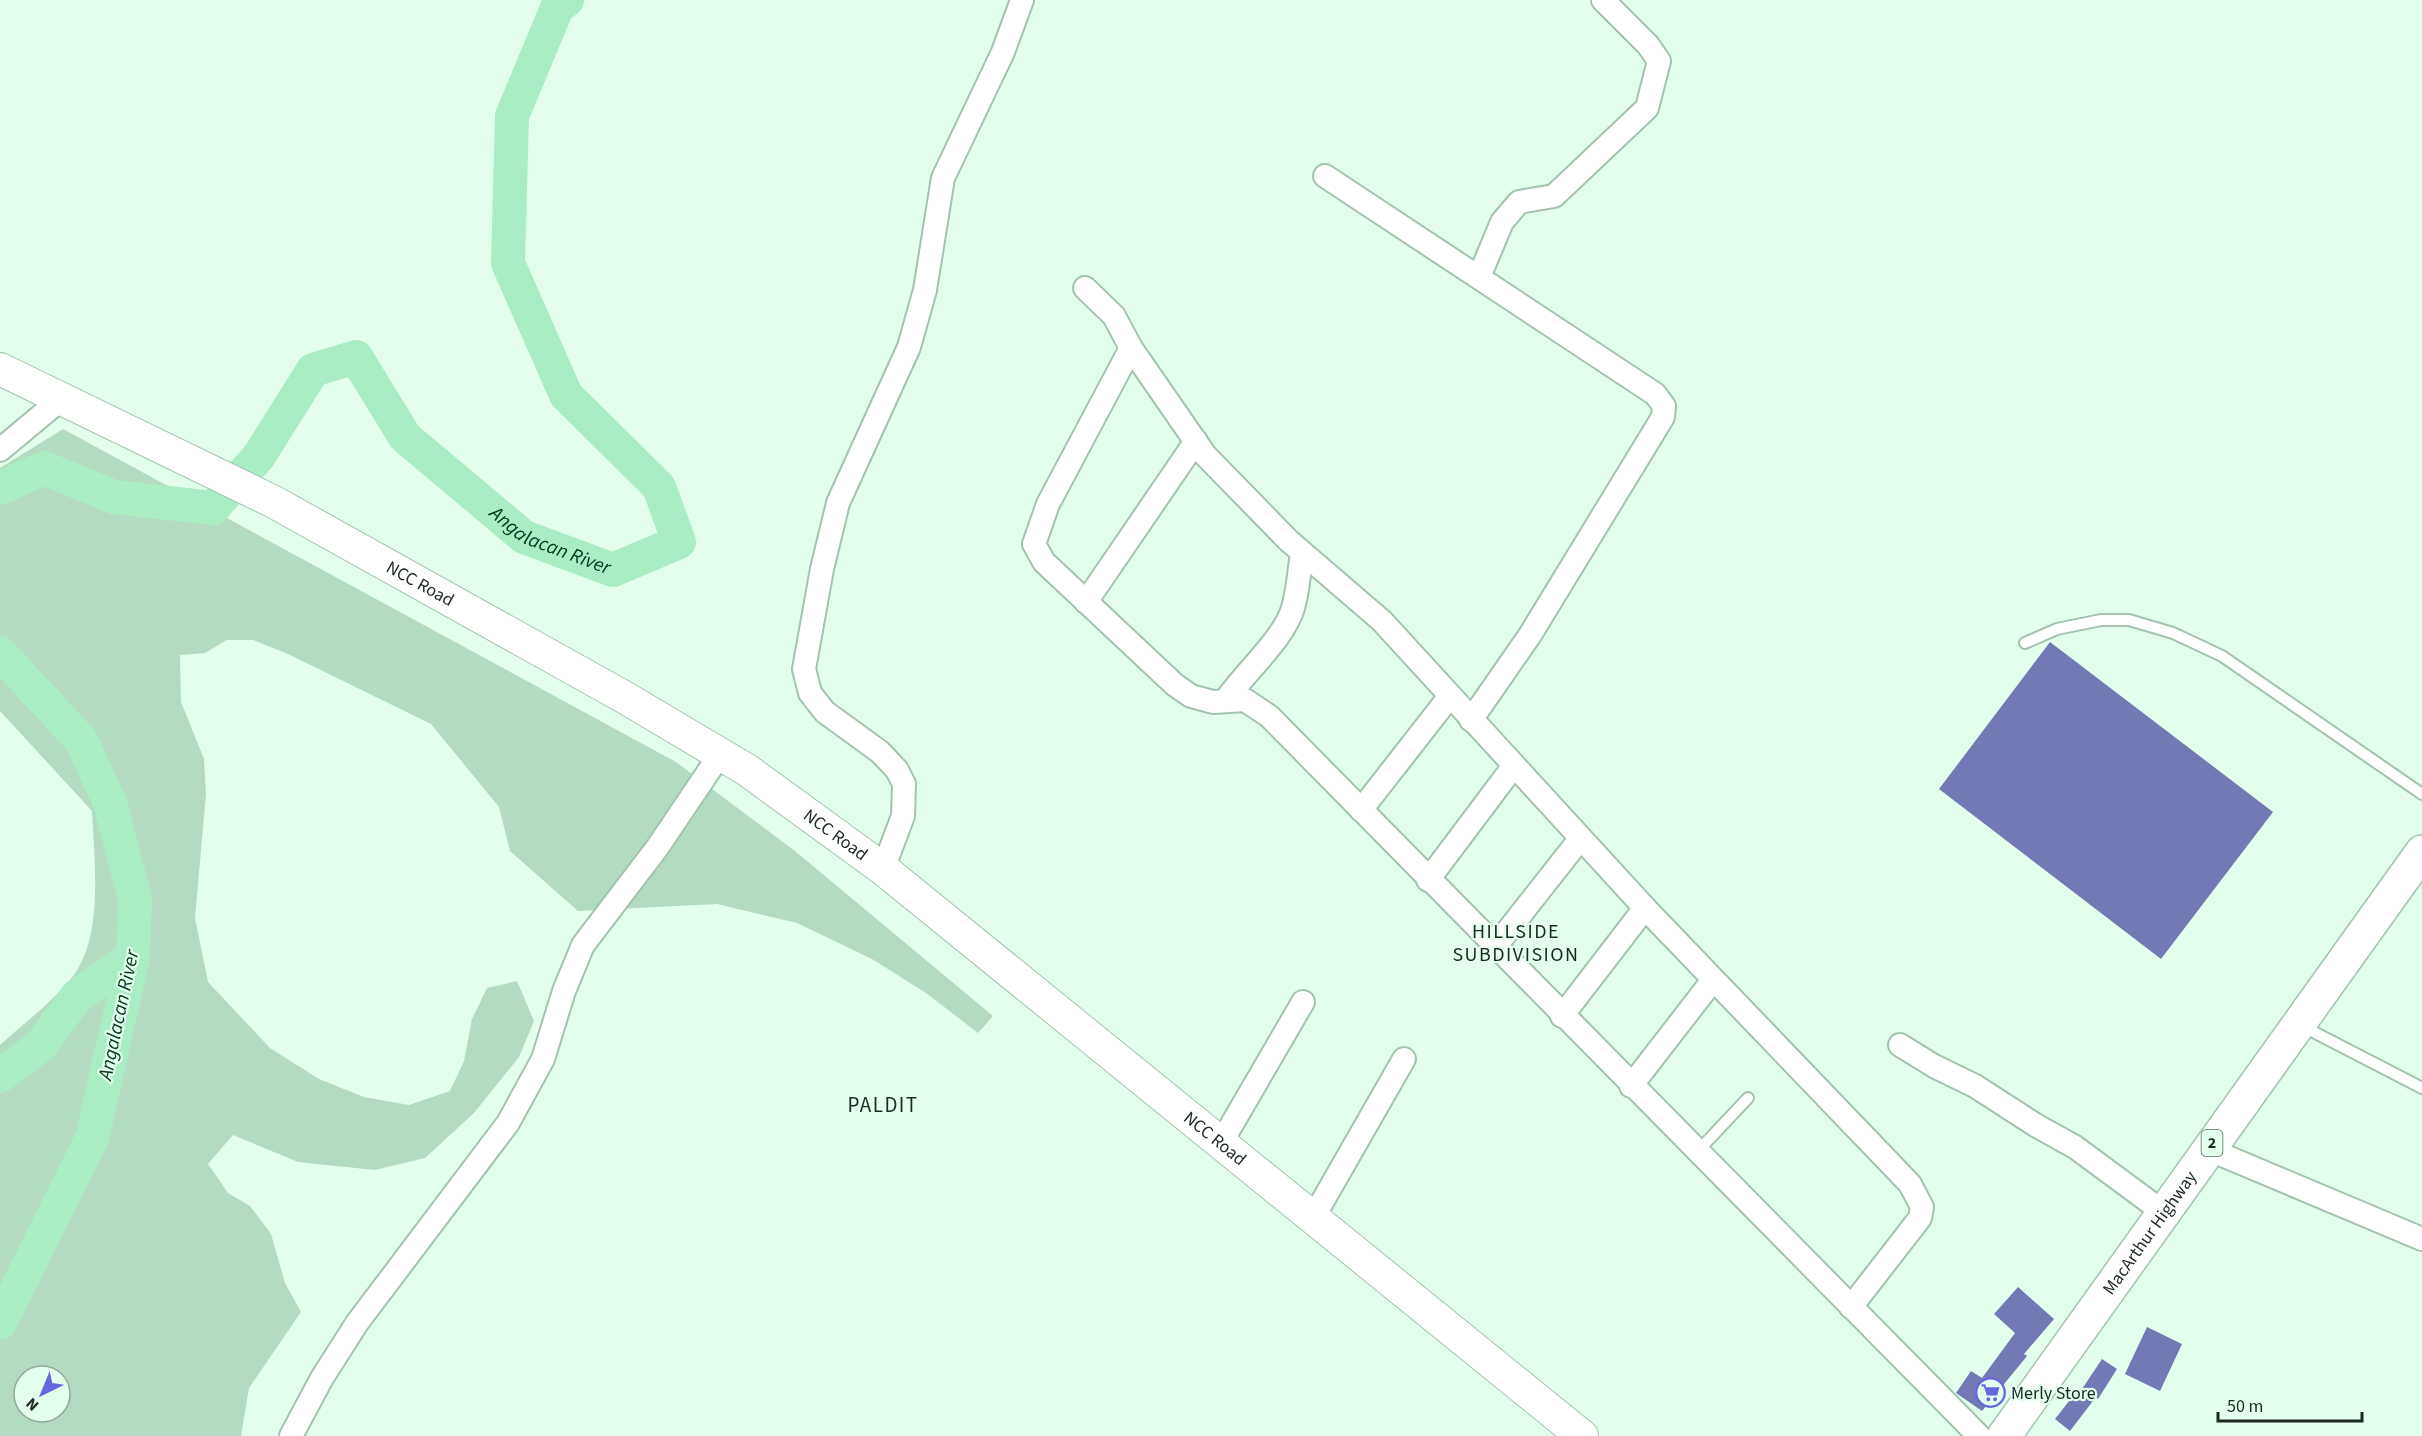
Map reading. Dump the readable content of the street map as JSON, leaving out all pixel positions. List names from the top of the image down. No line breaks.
{"streets":{"highway":["2","MacArthur Highway"],"street":["NCC Road"]},"districts":["HILLSIDE SUBDIVISION","PALDIT"],"water":["Angalacan River"],"places":{"supermarket":["Merly Store"]},"scale_bar":"50 m","north":"bottom left"}
